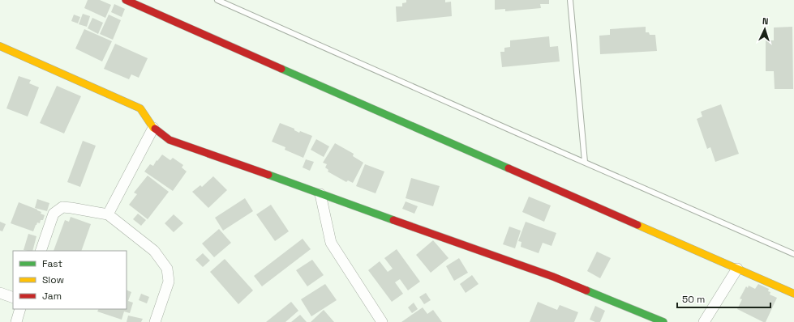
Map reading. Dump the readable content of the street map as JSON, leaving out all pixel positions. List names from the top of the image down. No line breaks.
{"legend":["Fast","Slow","Jam"],"scale_bar":"50 m","north":"top"}
